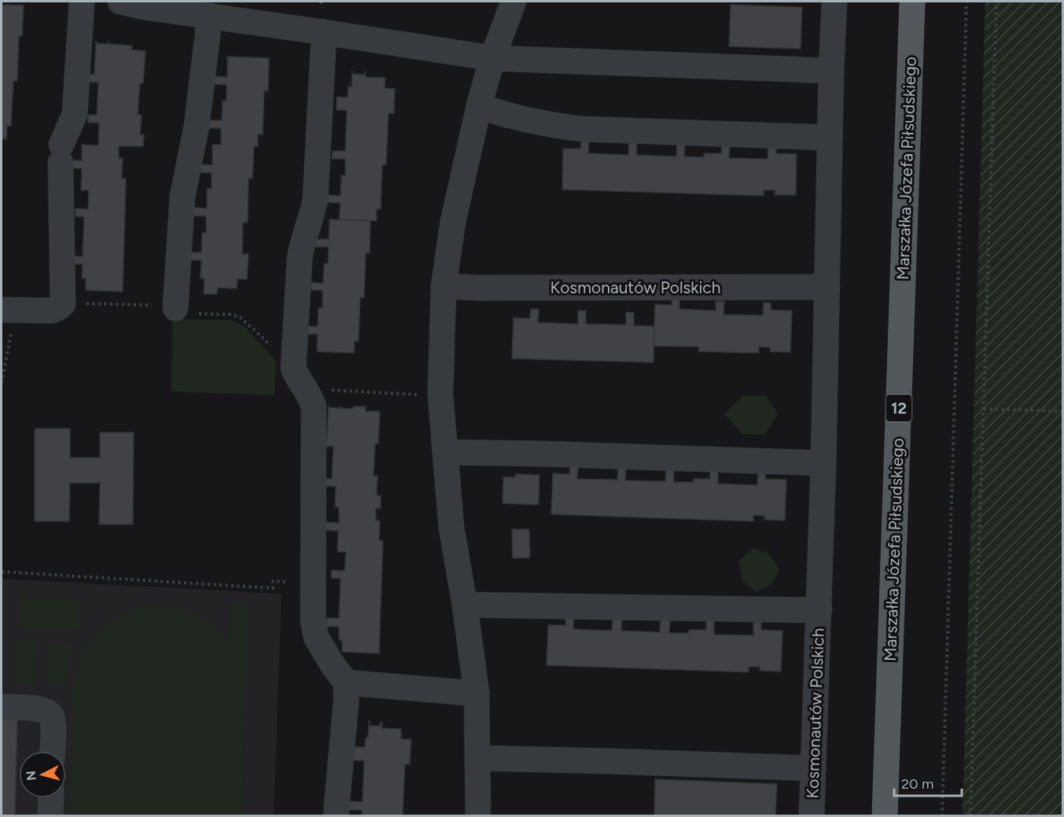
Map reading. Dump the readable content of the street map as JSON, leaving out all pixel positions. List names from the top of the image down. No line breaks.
{"streets":{"main road":["Marszałka Józefa Piłsudskiego","12"],"street":["Kosmonautów Polskich"]},"scale_bar":"20 m","north":"left"}
